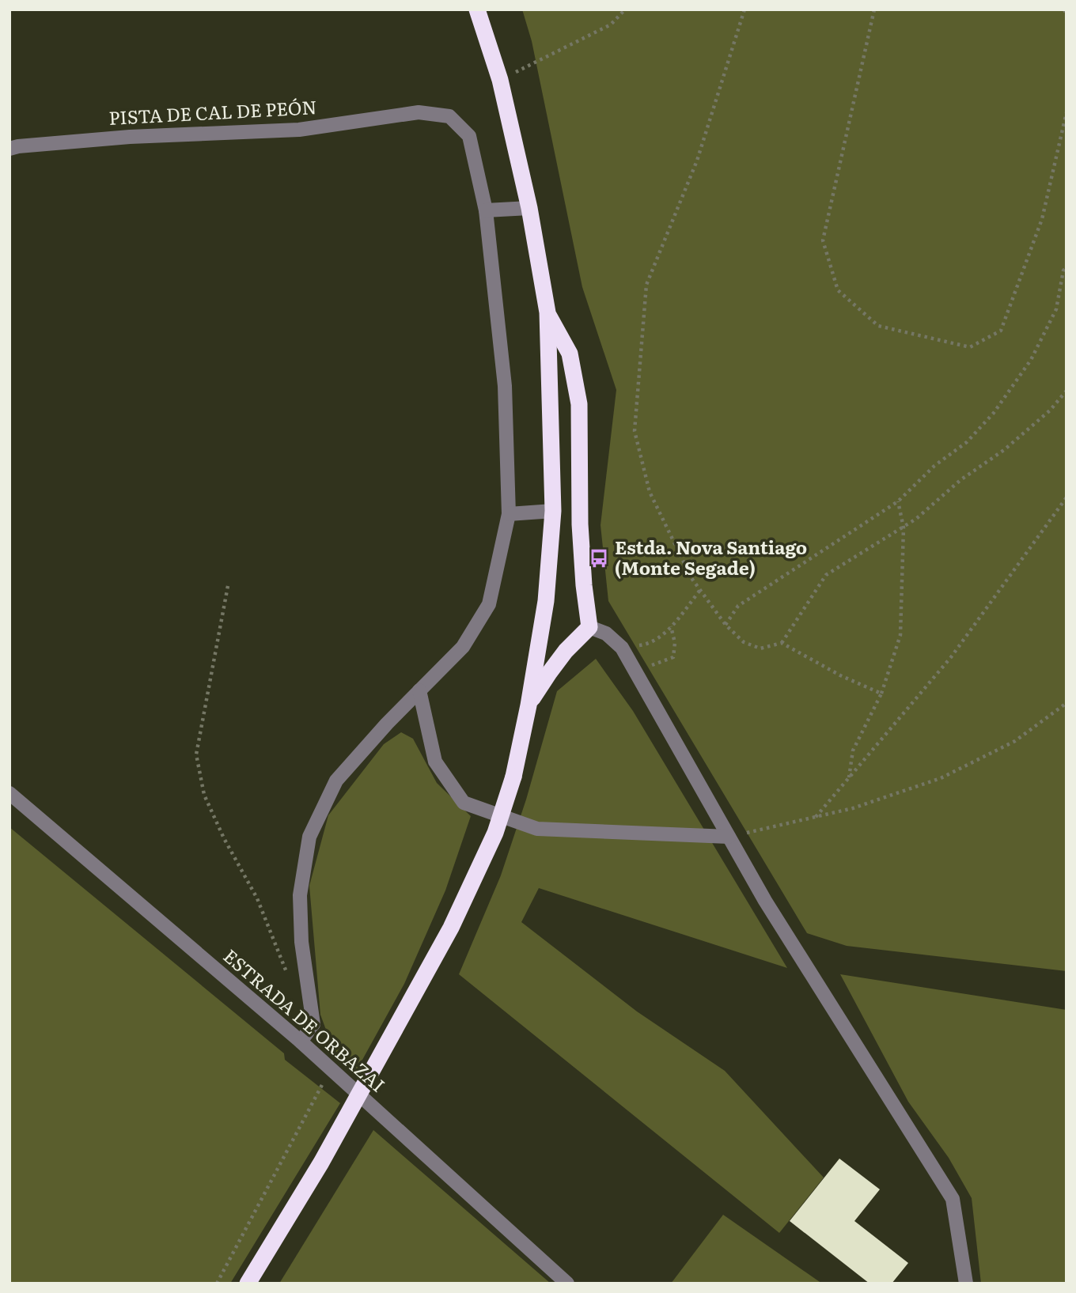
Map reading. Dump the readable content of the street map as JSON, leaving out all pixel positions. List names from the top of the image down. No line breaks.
{"streets":{"street":["PISTA DE CAL DE PEÓN","ESTRADA DE ORBAZAI"]},"crossings":[["PISTA DE CAL DE PEÓN","ESTRADA DE ORBAZAI"]],"places":{"bus stop":["Estda. Nova Santiago (Monte Segade)"]}}
